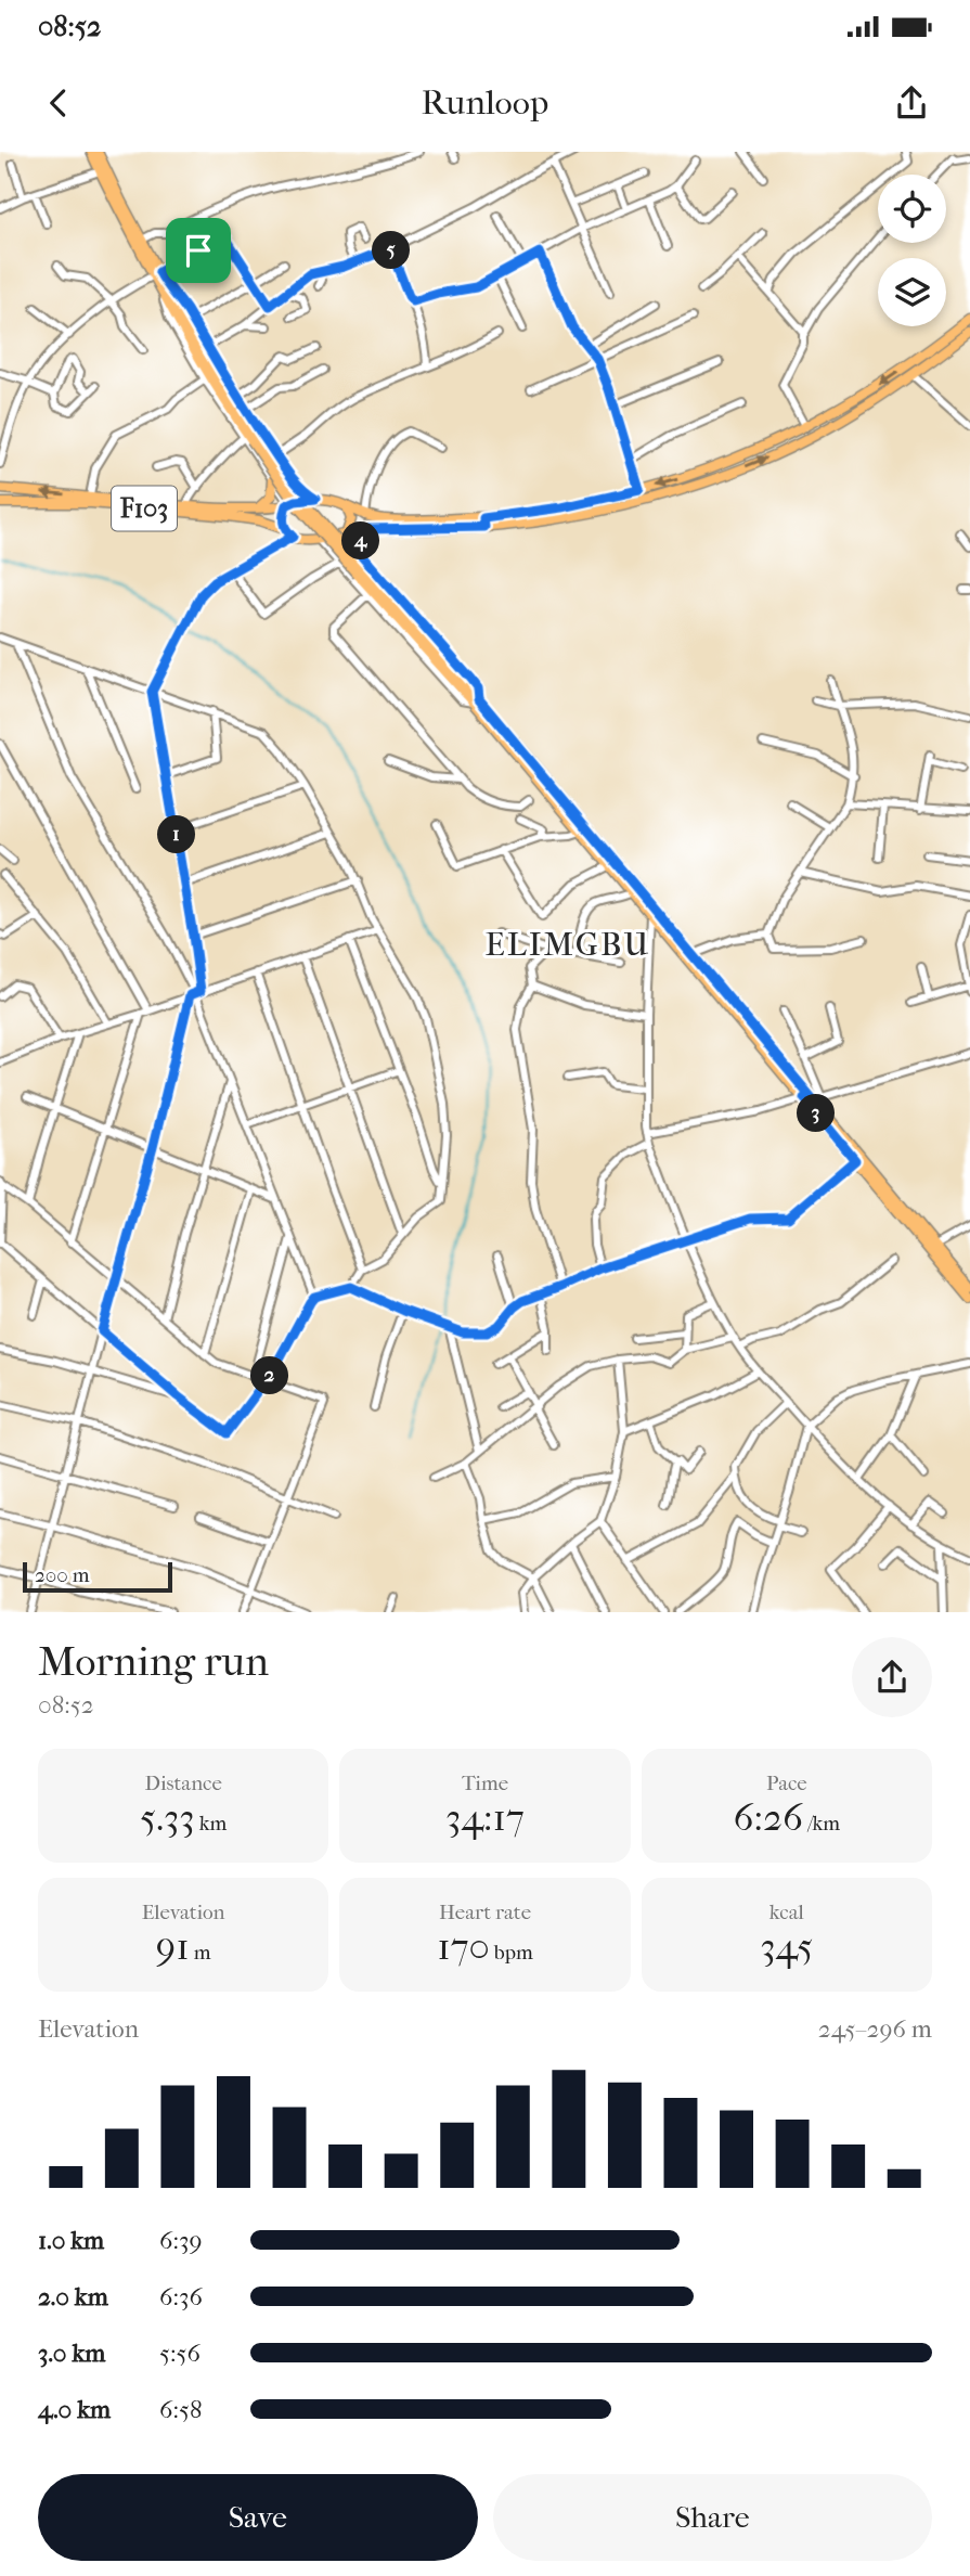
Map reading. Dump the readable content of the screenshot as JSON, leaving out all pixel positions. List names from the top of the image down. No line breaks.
{"streets":{"main road":["F103"]},"districts":["ELIMGBU"],"scale_bar":"200 m","page":{"status":"08:52","header":"Runloop","pins":["5","4","1","3","2"],"scale":"200 m","heading":["Morning run","08:52"],"stats":[["Distance","5.33 km"],["Time","34:17"],["Pace","6:26 /km"],["Elevation","91 m"],["Heart rate","170 bpm"],["kcal","345"]],"chart":["Elevation","245–296 m"],"list":[{"name":"1.0 km","note":"6:39"},{"name":"2.0 km","note":"6:36"},{"name":"3.0 km","note":"5:56"},{"name":"4.0 km","note":"6:58"}],"buttons":["Save","Share"]}}
